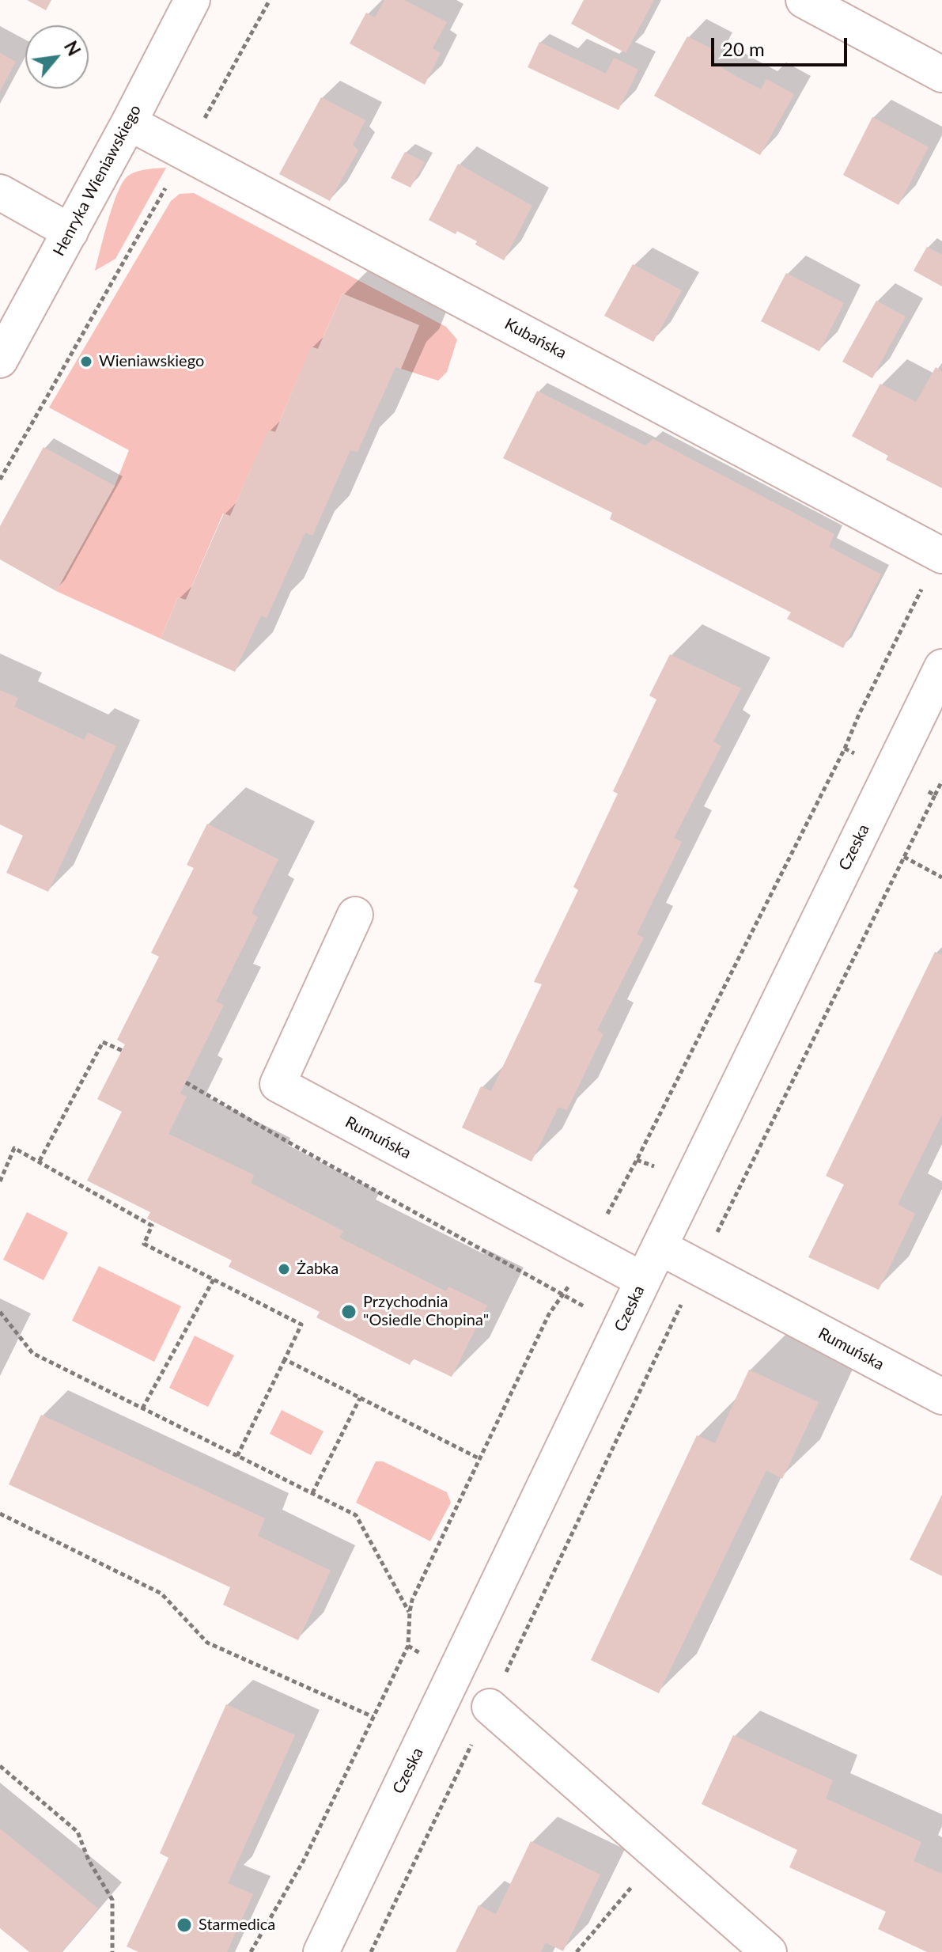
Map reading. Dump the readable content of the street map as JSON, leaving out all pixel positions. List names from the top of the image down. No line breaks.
{"streets":{"street":["Henryka Wieniawskiego","Kubańska","Czeska","Rumuńska"]},"crossings":[["Henryka Wieniawskiego","Kubańska"],["Czeska","Rumuńska"]],"places":["Wieniawskiego","Żabka","Przychodnia \"Osiedle Chopina\"","Starmedica"],"scale_bar":"20 m","north":"top right"}
